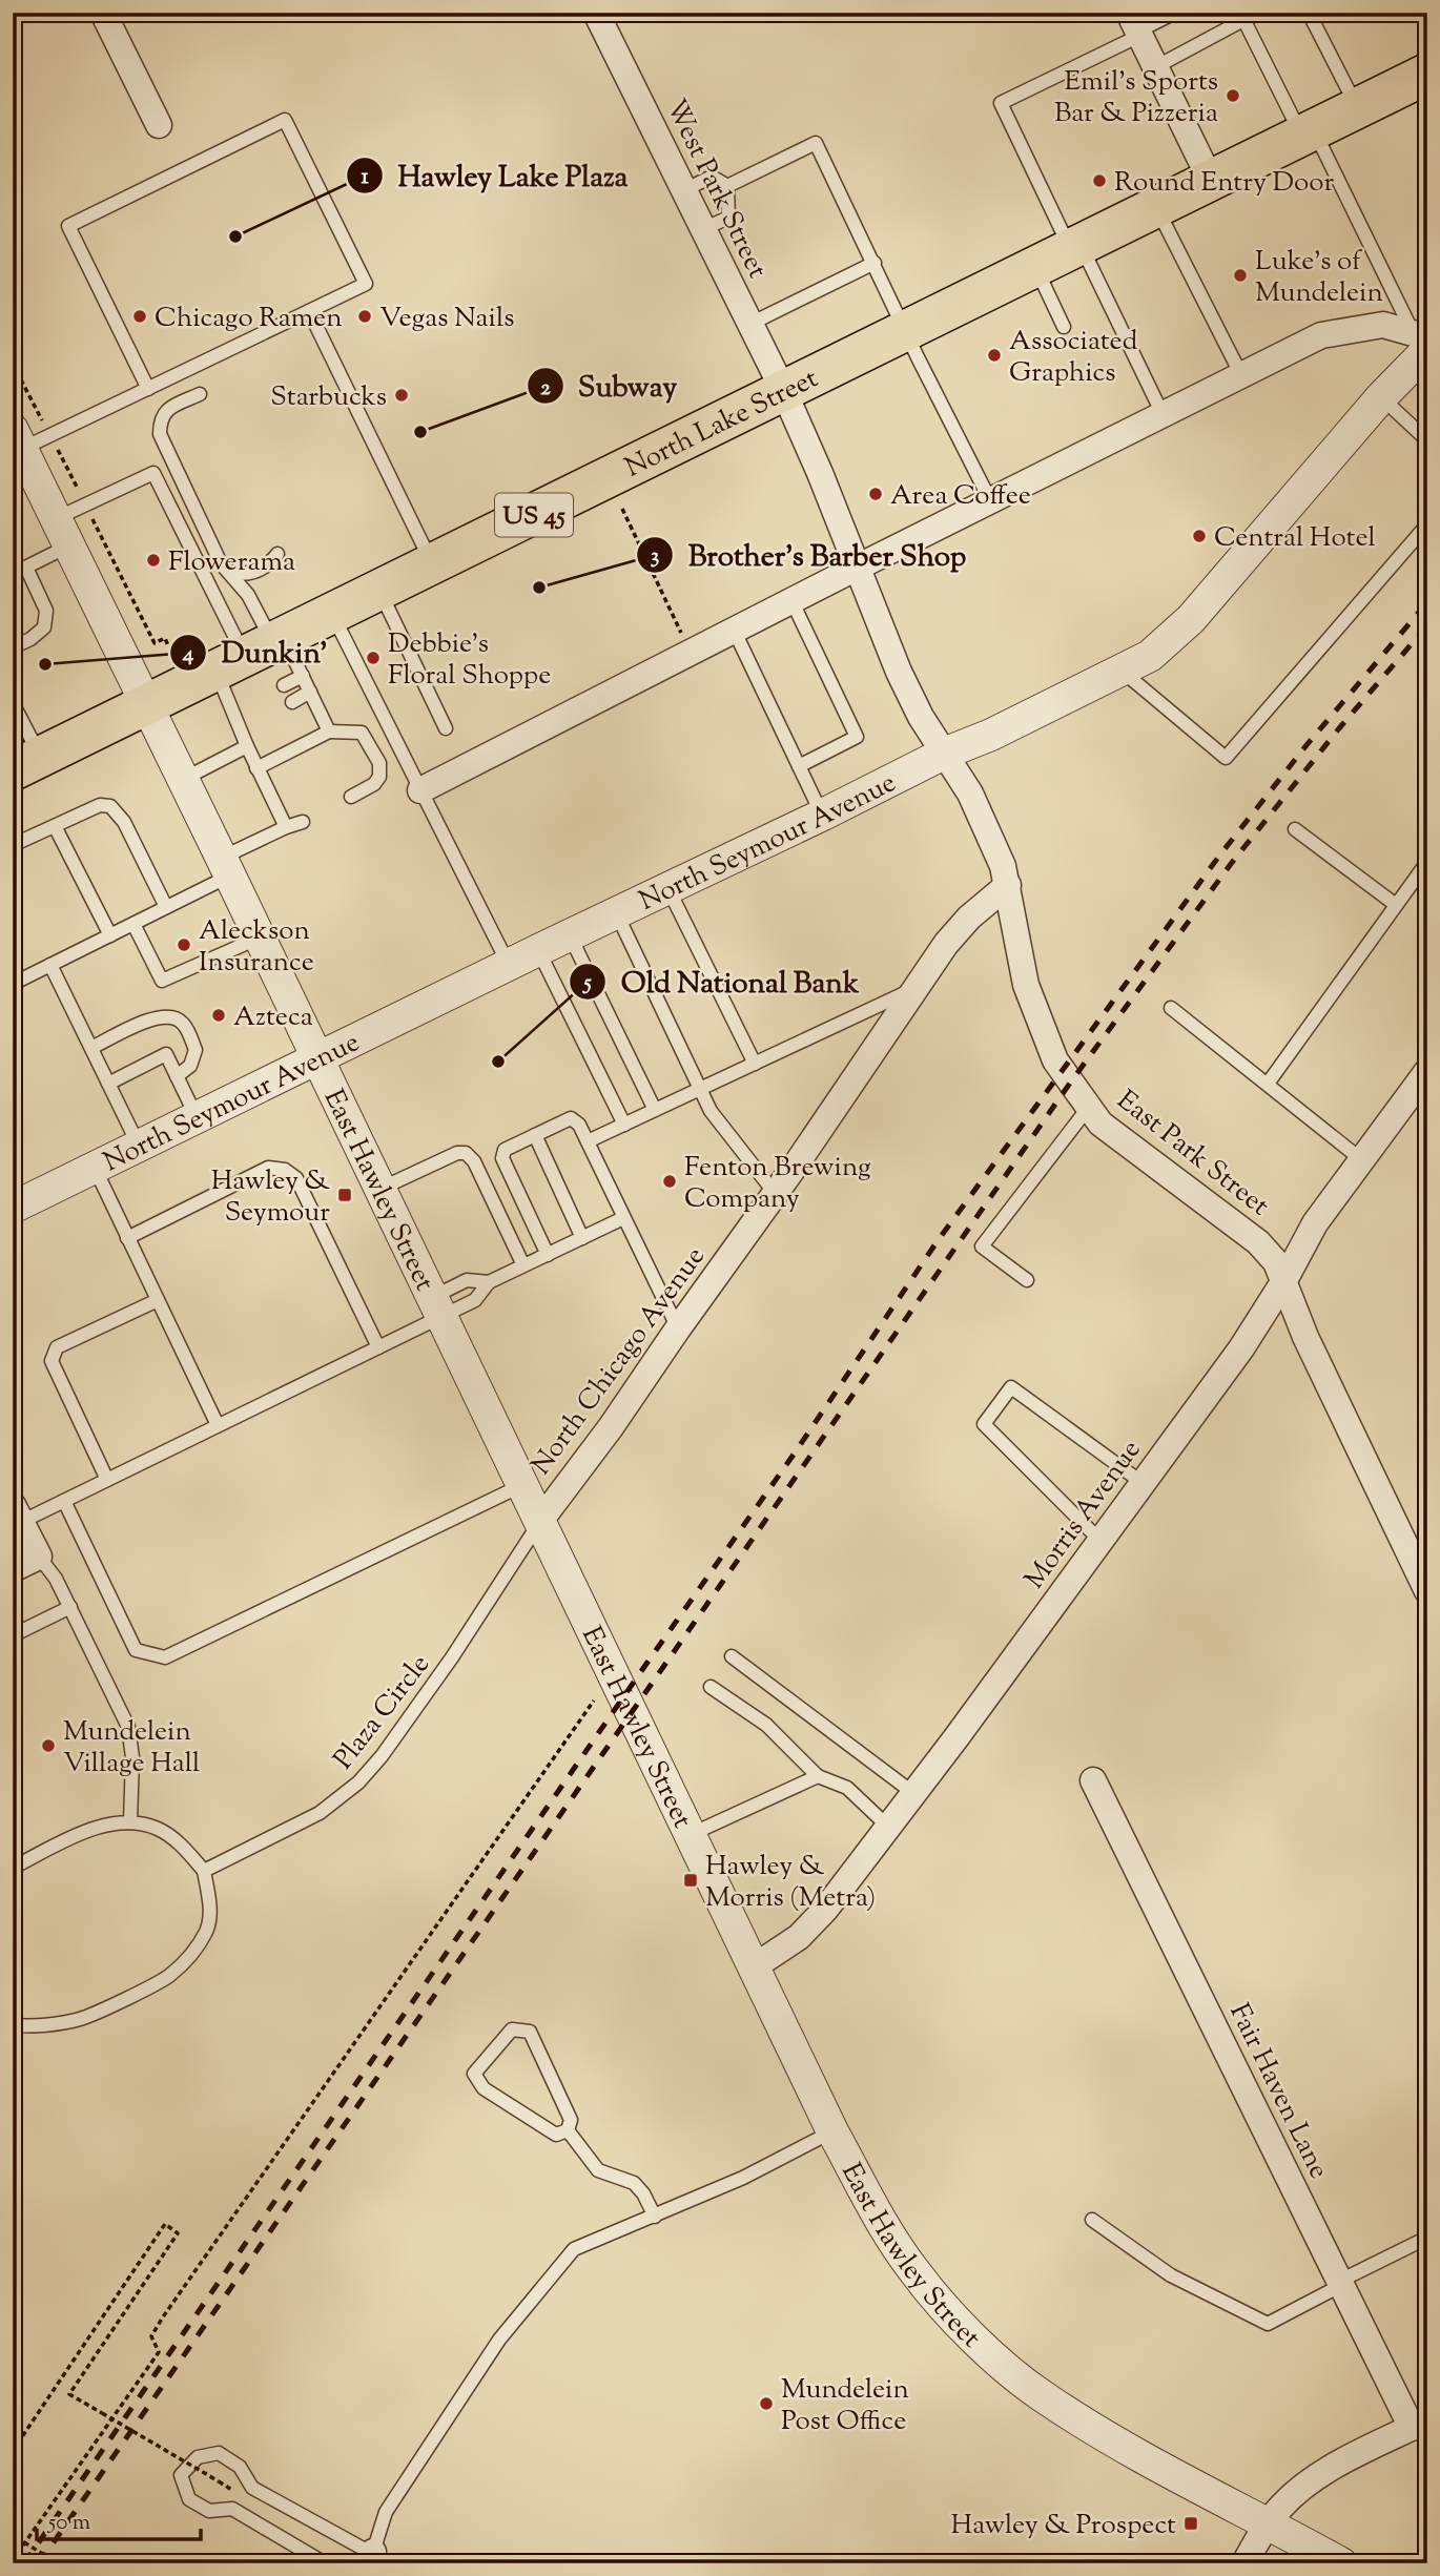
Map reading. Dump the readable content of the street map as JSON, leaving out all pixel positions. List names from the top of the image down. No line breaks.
{"streets":{"main road":["North Lake Street","US 45"],"street":["West Park Street","North Seymour Avenue","East Park Street","East Hawley Street","North Chicago Avenue","Morris Avenue","Fair Haven Lane"],"lane":["Plaza Circle"]},"crossings":[["West Park Street","North Lake Street"],["West Park Street","East Park Street"],["North Lake Street","East Park Street"],["North Lake Street","East Hawley Street"],["North Seymour Avenue","East Park Street"],["North Seymour Avenue","East Hawley Street"],["East Park Street","North Chicago Avenue"],["East Park Street","Morris Avenue"],["East Hawley Street","North Chicago Avenue"],["East Hawley Street","Morris Avenue"],["East Hawley Street","Plaza Circle"],["North Chicago Avenue","Plaza Circle"]],"places":{"other":["Emil's Sports Bar & Pizzeria","Round Entry Door","Hawley Lake Plaza","Luke's of Mundelein","Chicago Ramen","Vegas Nails","Associated Graphics","Starbucks","Subway","Area Coffee","Central Hotel","Flowerama","Brother's Barber Shop","Debbie's Floral Shoppe","Dunkin'","Aleckson Insurance","Azteca","Old National Bank","Fenton Brewing Company","Mundelein Village Hall","Mundelein Post Office"],"transit":["Hawley & Seymour","Hawley & Morris (Metra)","Hawley & Prospect"]},"scale_bar":"50 m"}
